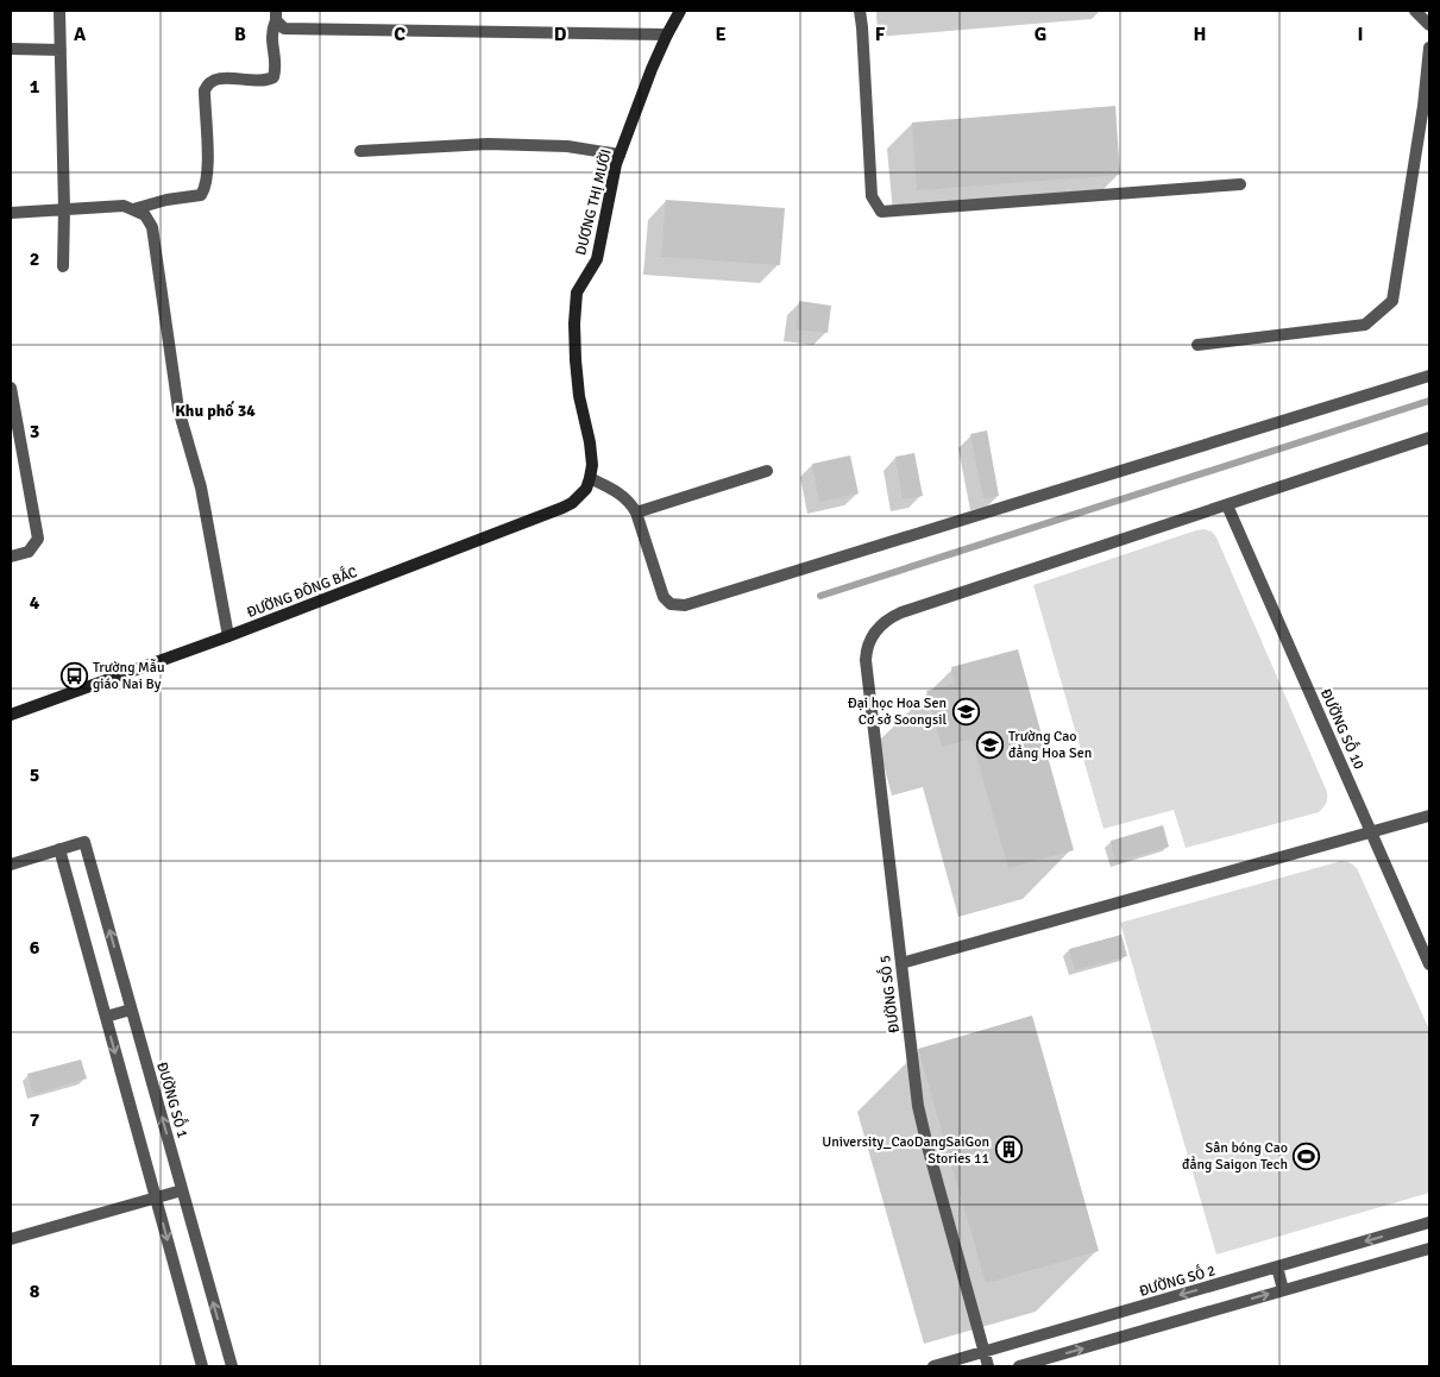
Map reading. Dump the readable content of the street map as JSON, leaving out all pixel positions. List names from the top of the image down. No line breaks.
{"streets":{"street":["DƯƠNG THỊ MƯỜI","ĐƯỜNG ĐÔNG BẮC","ĐƯỜNG SỐ 10","ĐƯỜNG SỐ 5","ĐƯỜNG SỐ 1","ĐƯỜNG SỐ 2"]},"crossings":[["DƯƠNG THỊ MƯỜI","ĐƯỜNG ĐÔNG BẮC"],["ĐƯỜNG SỐ 10","ĐƯỜNG SỐ 5"],["ĐƯỜNG SỐ 5","ĐƯỜNG SỐ 2"]],"districts":["Khu phố 34"],"places":{"bus stop":["Trường Mẫu giáo Nai By"],"school or university":["Đại học Hoa Sen Cơ sở Soongsil","Trường Cao đẳng Hoa Sen"],"building":["University_CaoDangSaiGon Stories 11"],"sports":["Sân bóng Cao đẳng Saigon Tech"]},"grid":{"columns":["A","B","C","D","E","F","G","H","I"],"rows":["1","2","3","4","5","6","7","8"]}}
